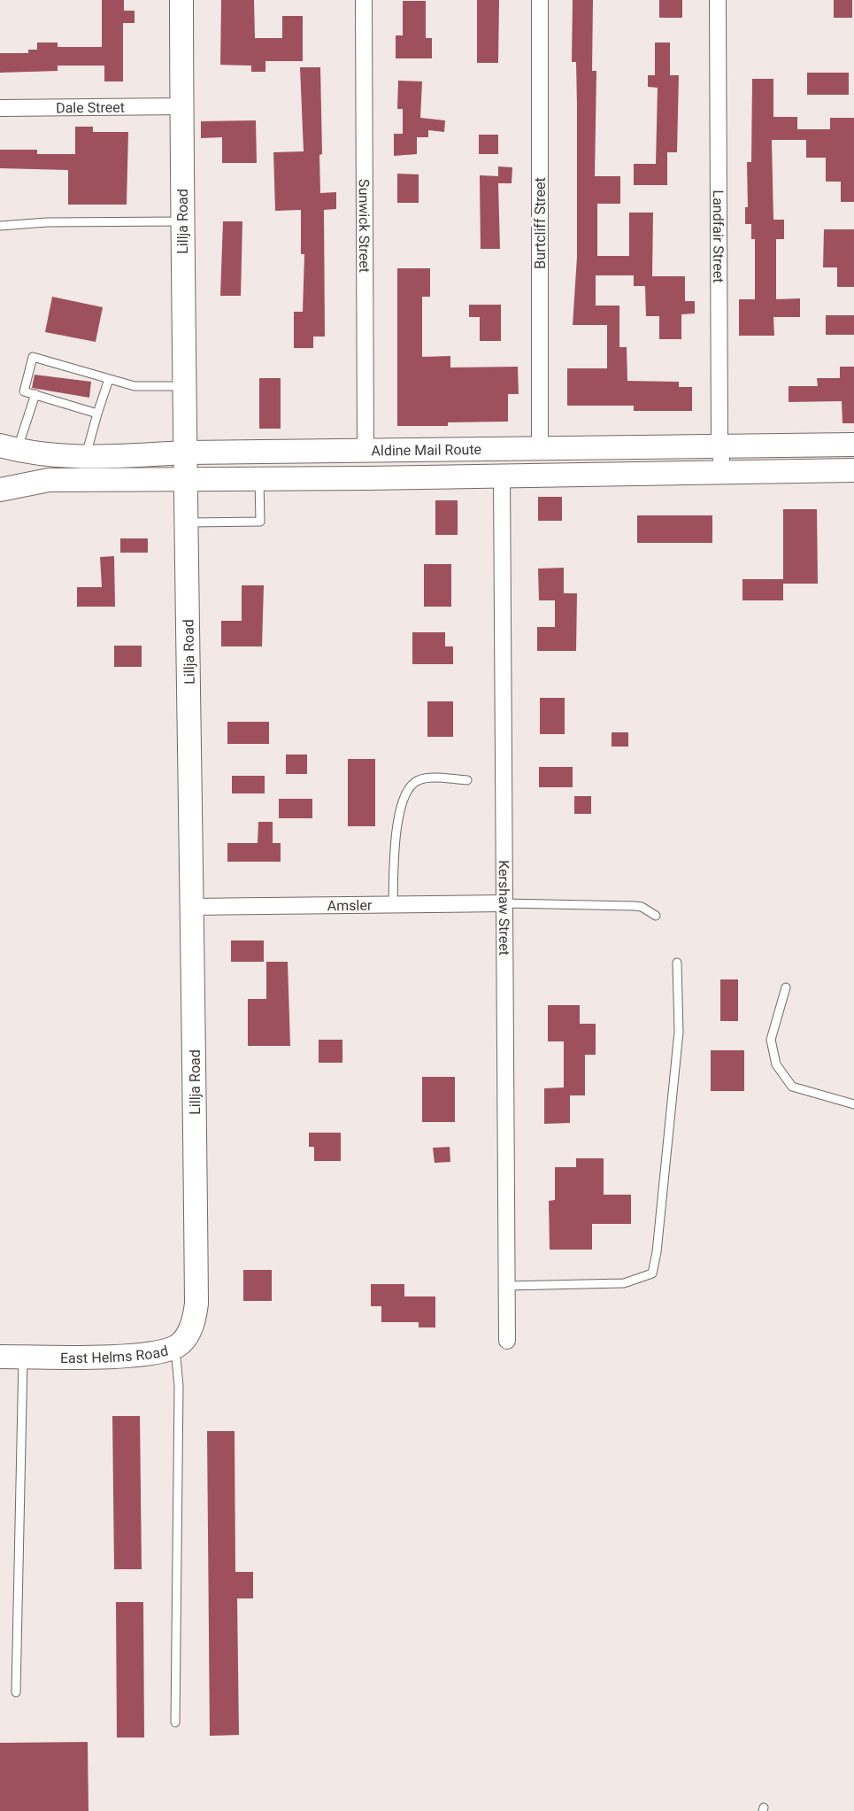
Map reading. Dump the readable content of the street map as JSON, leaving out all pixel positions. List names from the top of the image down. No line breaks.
{"streets":{"main road":["Lillja Road","Aldine Mail Route","East Helms Road"],"street":["Dale Street","Burtcliff Street","Sunwick Street","Landfair Street","Amsler","Kershaw Street"]},"crossings":[["Dale Street","Lillja Road"],["Lillja Road","Aldine Mail Route"],["Lillja Road","Amsler"],["Lillja Road","East Helms Road"],["Burtcliff Street","Aldine Mail Route"],["Sunwick Street","Aldine Mail Route"],["Landfair Street","Aldine Mail Route"],["Aldine Mail Route","Kershaw Street"],["Amsler","Kershaw Street"]]}
